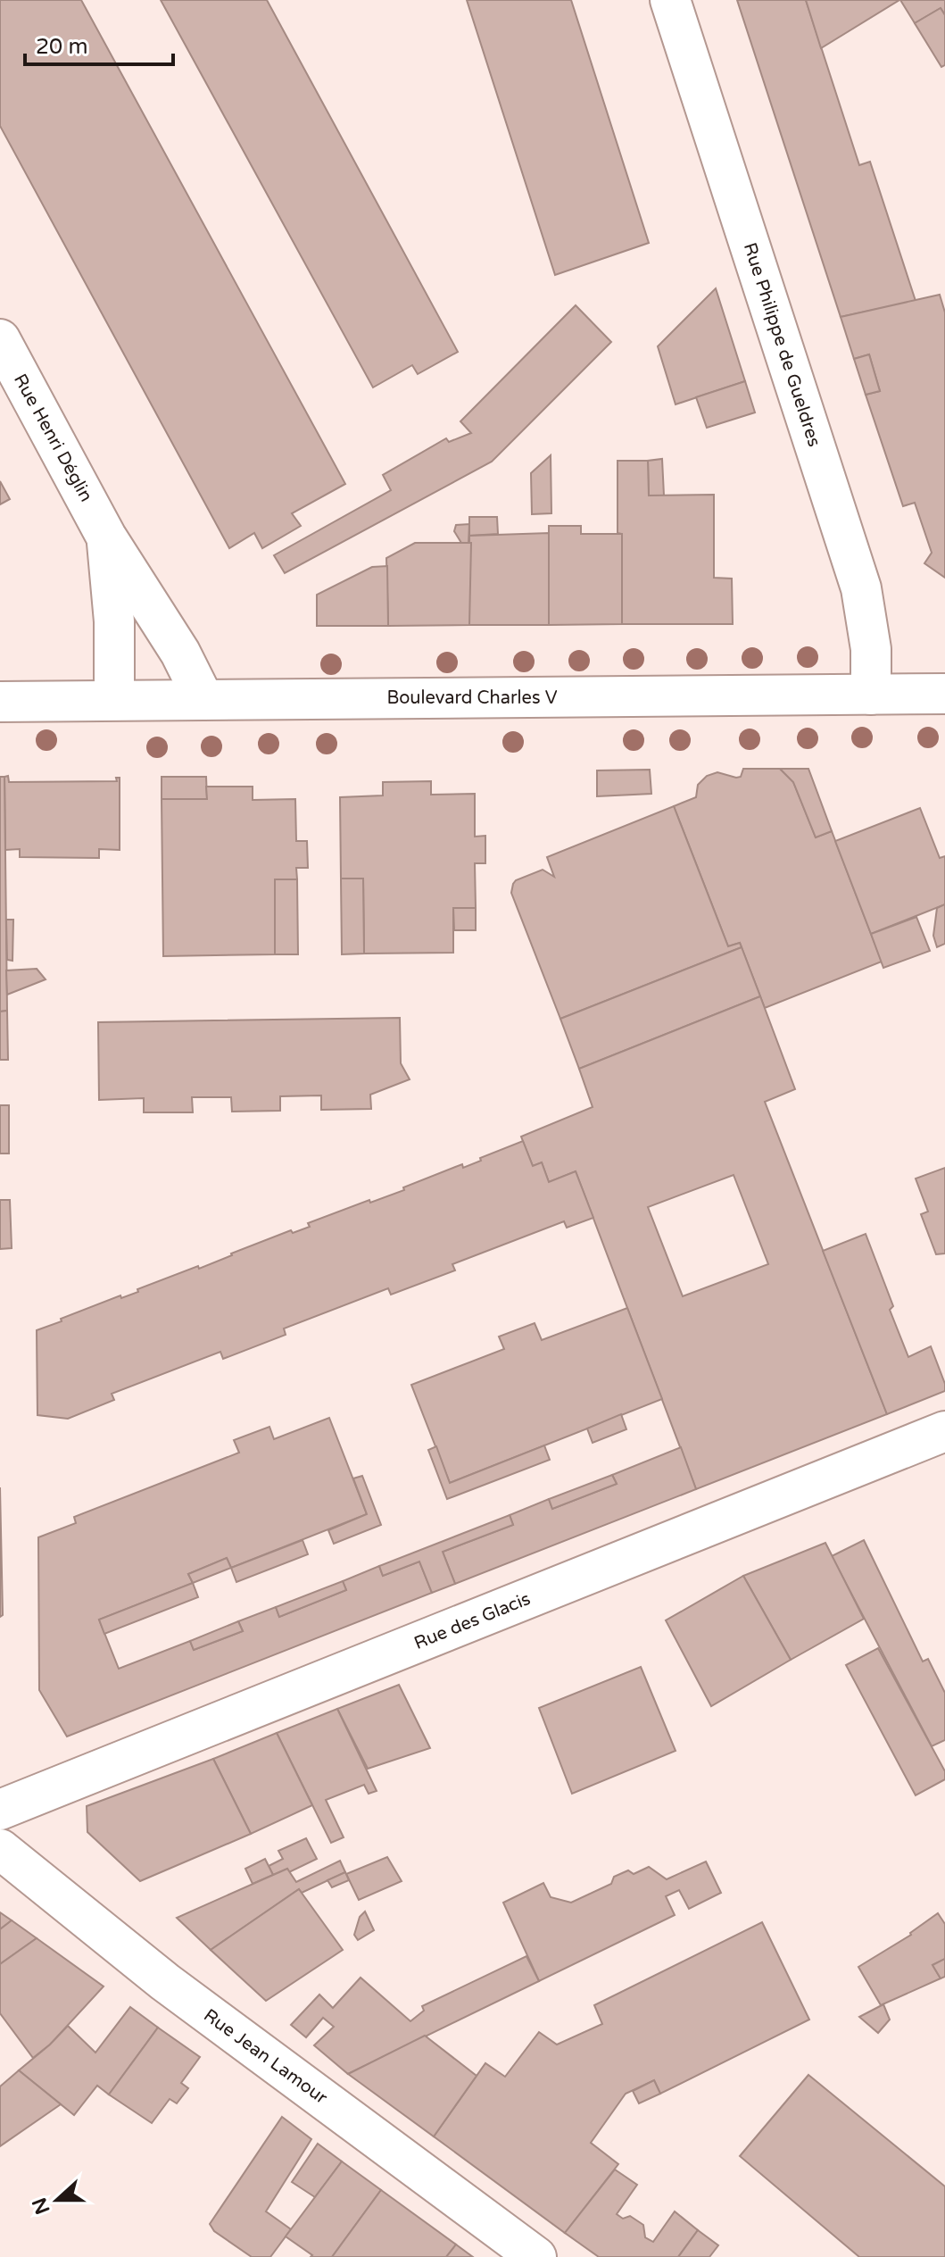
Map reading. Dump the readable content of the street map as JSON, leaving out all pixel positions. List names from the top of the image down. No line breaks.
{"streets":{"street":["Rue Philippe de Gueldres","Rue Henri Déglin","Boulevard Charles V","Rue des Glacis","Rue Jean Lamour"]},"crossings":[["Rue Philippe de Gueldres","Boulevard Charles V"],["Rue Henri Déglin","Boulevard Charles V"]],"scale_bar":"20 m","north":"left"}
